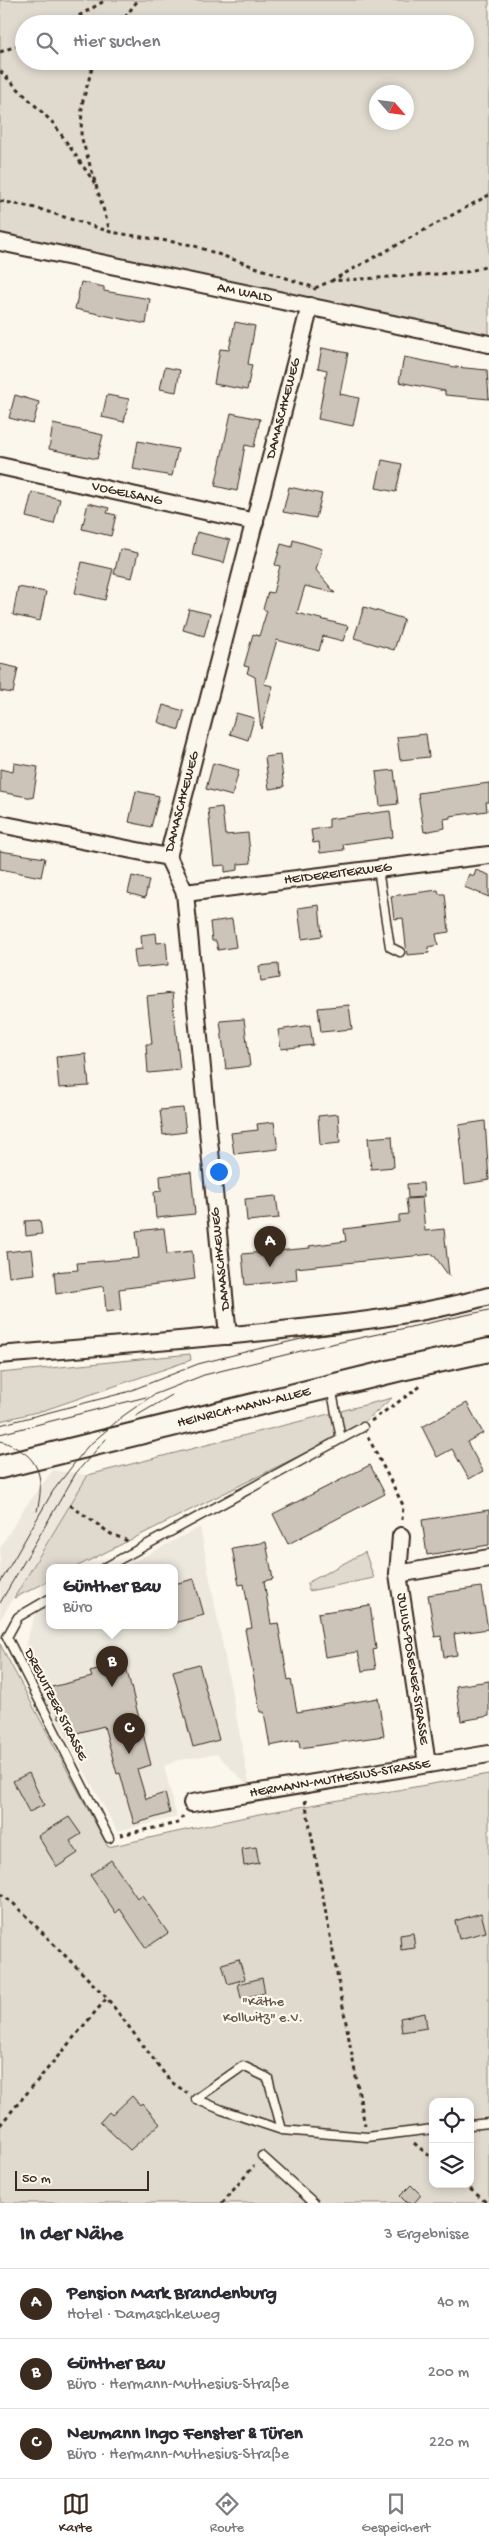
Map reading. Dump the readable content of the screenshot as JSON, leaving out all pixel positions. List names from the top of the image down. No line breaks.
{"streets":{"main road":["HEINRICH-MANN-ALLEE"],"street":["AM WALD","DAMASCHKEWEG","VOGELSANG","HEIDEREITERWEG","JULIUS-POSENER-STRASSE","HERMANN-MUTHESIUS-STRASSE"],"lane":["DREWITZER STRASSE"]},"crossings":[["AM WALD","DAMASCHKEWEG"],["DAMASCHKEWEG","VOGELSANG"],["DAMASCHKEWEG","HEIDEREITERWEG"],["JULIUS-POSENER-STRASSE","HERMANN-MUTHESIUS-STRASSE"]],"parks":["\"Käthe Kollwitz\" e.V."],"scale_bar":"50 m","north":"bottom right","page":{"search":"Hier suchen","pins":["A","B","C"],"popup":["Günther Bau","Büro"],"scale":"50 m","heading":["In der Nähe","3 Ergebnisse"],"list":[{"mark":"A","name":"Pension Mark Brandenburg","note":"Hotel · Damaschkeweg","value":"40 m"},{"mark":"B","name":"Günther Bau","note":"Büro · Hermann-Muthesius-Straße","value":"200 m"},{"mark":"C","name":"Neumann Ingo Fenster & Türen","note":"Büro · Hermann-Muthesius-Straße","value":"220 m"}],"nav":["Karte","Route","Gespeichert"]}}
